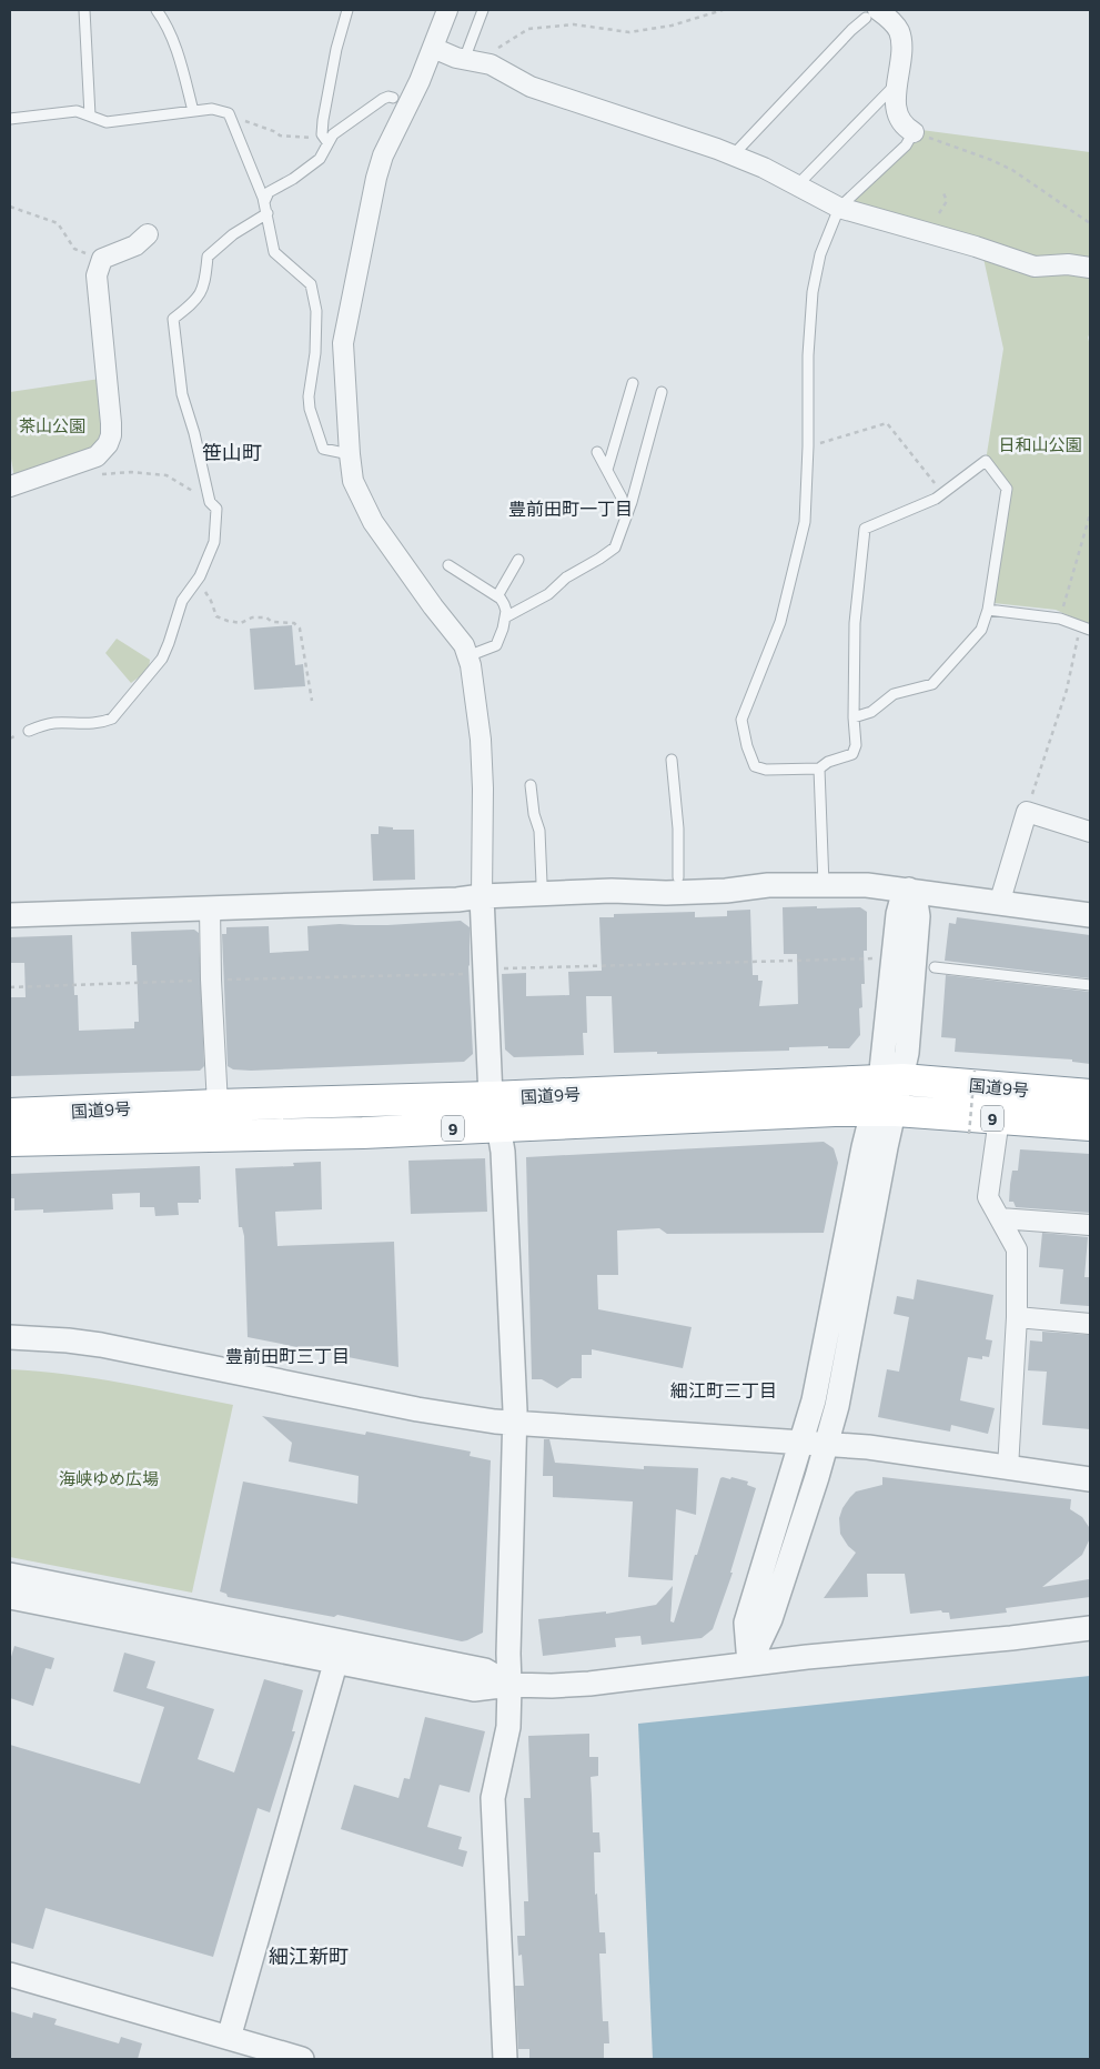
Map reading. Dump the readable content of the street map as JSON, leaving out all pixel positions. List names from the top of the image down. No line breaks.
{"streets":{"highway":["国道9号","9"]},"districts":["笹山町","豊前田町一丁目","豊前田町三丁目","細江町三丁目","細江新町"],"parks":["茶山公園","日和山公園","海峡ゆめ広場"]}
